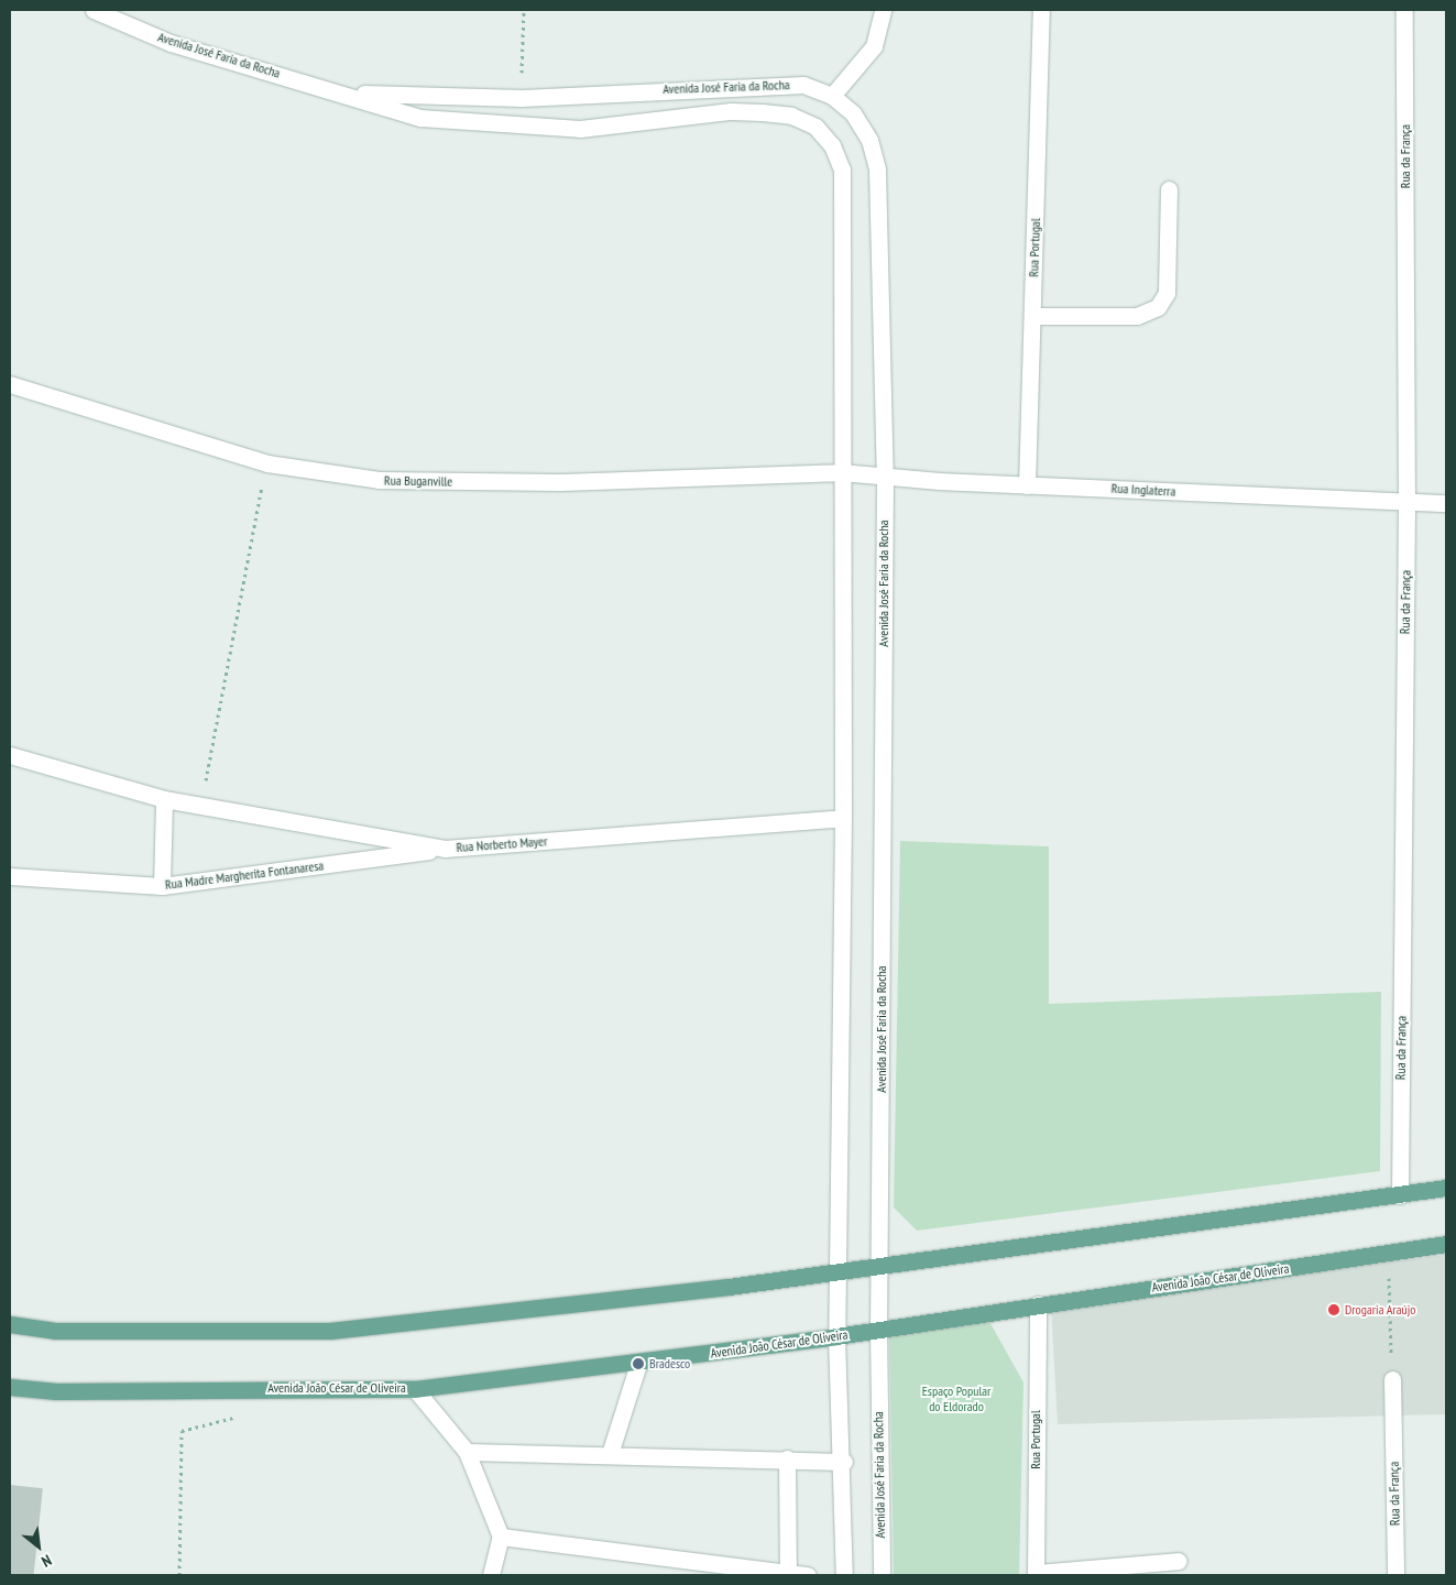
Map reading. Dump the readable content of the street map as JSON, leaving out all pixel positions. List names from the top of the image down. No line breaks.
{"streets":{"main road":["Avenida João César de Oliveira"],"street":["Avenida José Faria da Rocha","Rua da França","Rua Portugal","Rua Buganville","Rua Inglaterra","Rua Norberto Mayer","Rua Madre Margherita Fontanaresa"]},"crossings":[["Avenida José Faria da Rocha","Rua Buganville"],["Avenida José Faria da Rocha","Rua Inglaterra"],["Avenida José Faria da Rocha","Rua Norberto Mayer"],["Avenida José Faria da Rocha","Avenida João César de Oliveira"],["Rua da França","Rua Inglaterra"],["Rua Portugal","Rua Inglaterra"],["Rua Portugal","Avenida João César de Oliveira"],["Rua Buganville","Rua Inglaterra"],["Rua Norberto Mayer","Rua Madre Margherita Fontanaresa"]],"parks":["Espaço Popular do Eldorado"],"places":["Drogaria Araújo","Bradesco"],"north":"bottom right"}
